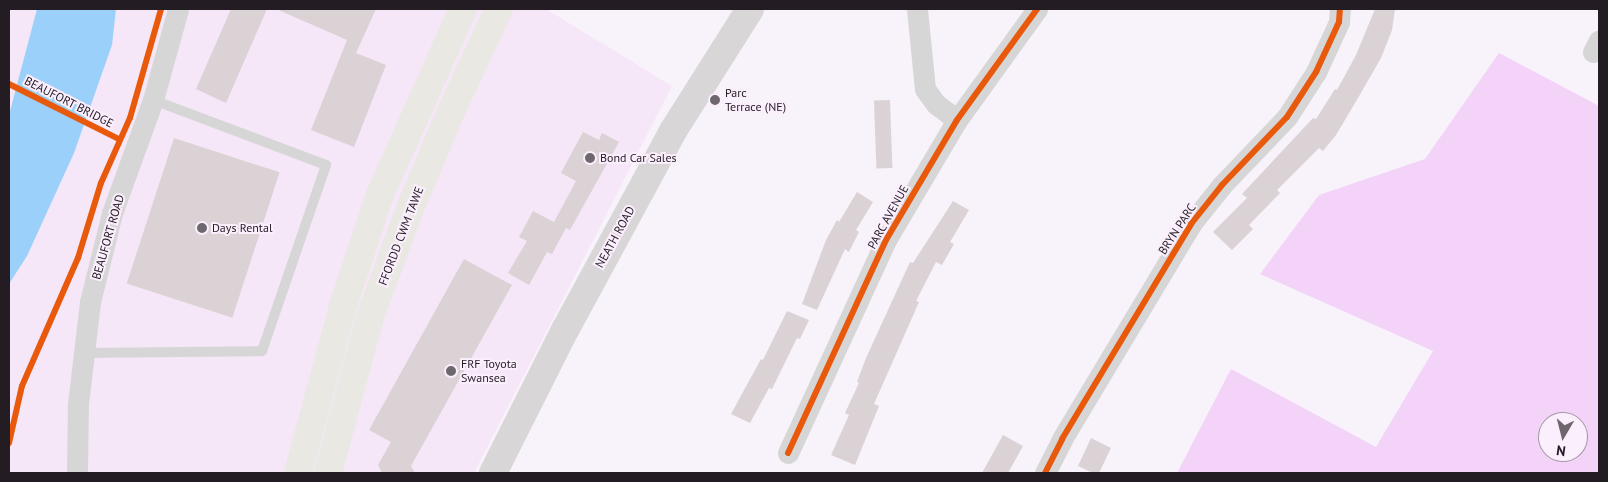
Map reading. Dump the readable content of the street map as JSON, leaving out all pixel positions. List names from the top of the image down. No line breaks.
{"streets":{"main road":["FFORDD CWM TAWE","NEATH ROAD"],"street":["PARC AVENUE","BRYN PARC","BEAUFORT ROAD"],"cycle path":["BEAUFORT BRIDGE"]},"places":["Parc Terrace (NE)","Bond Car Sales","Days Rental","FRF Toyota Swansea"],"north":"bottom"}
